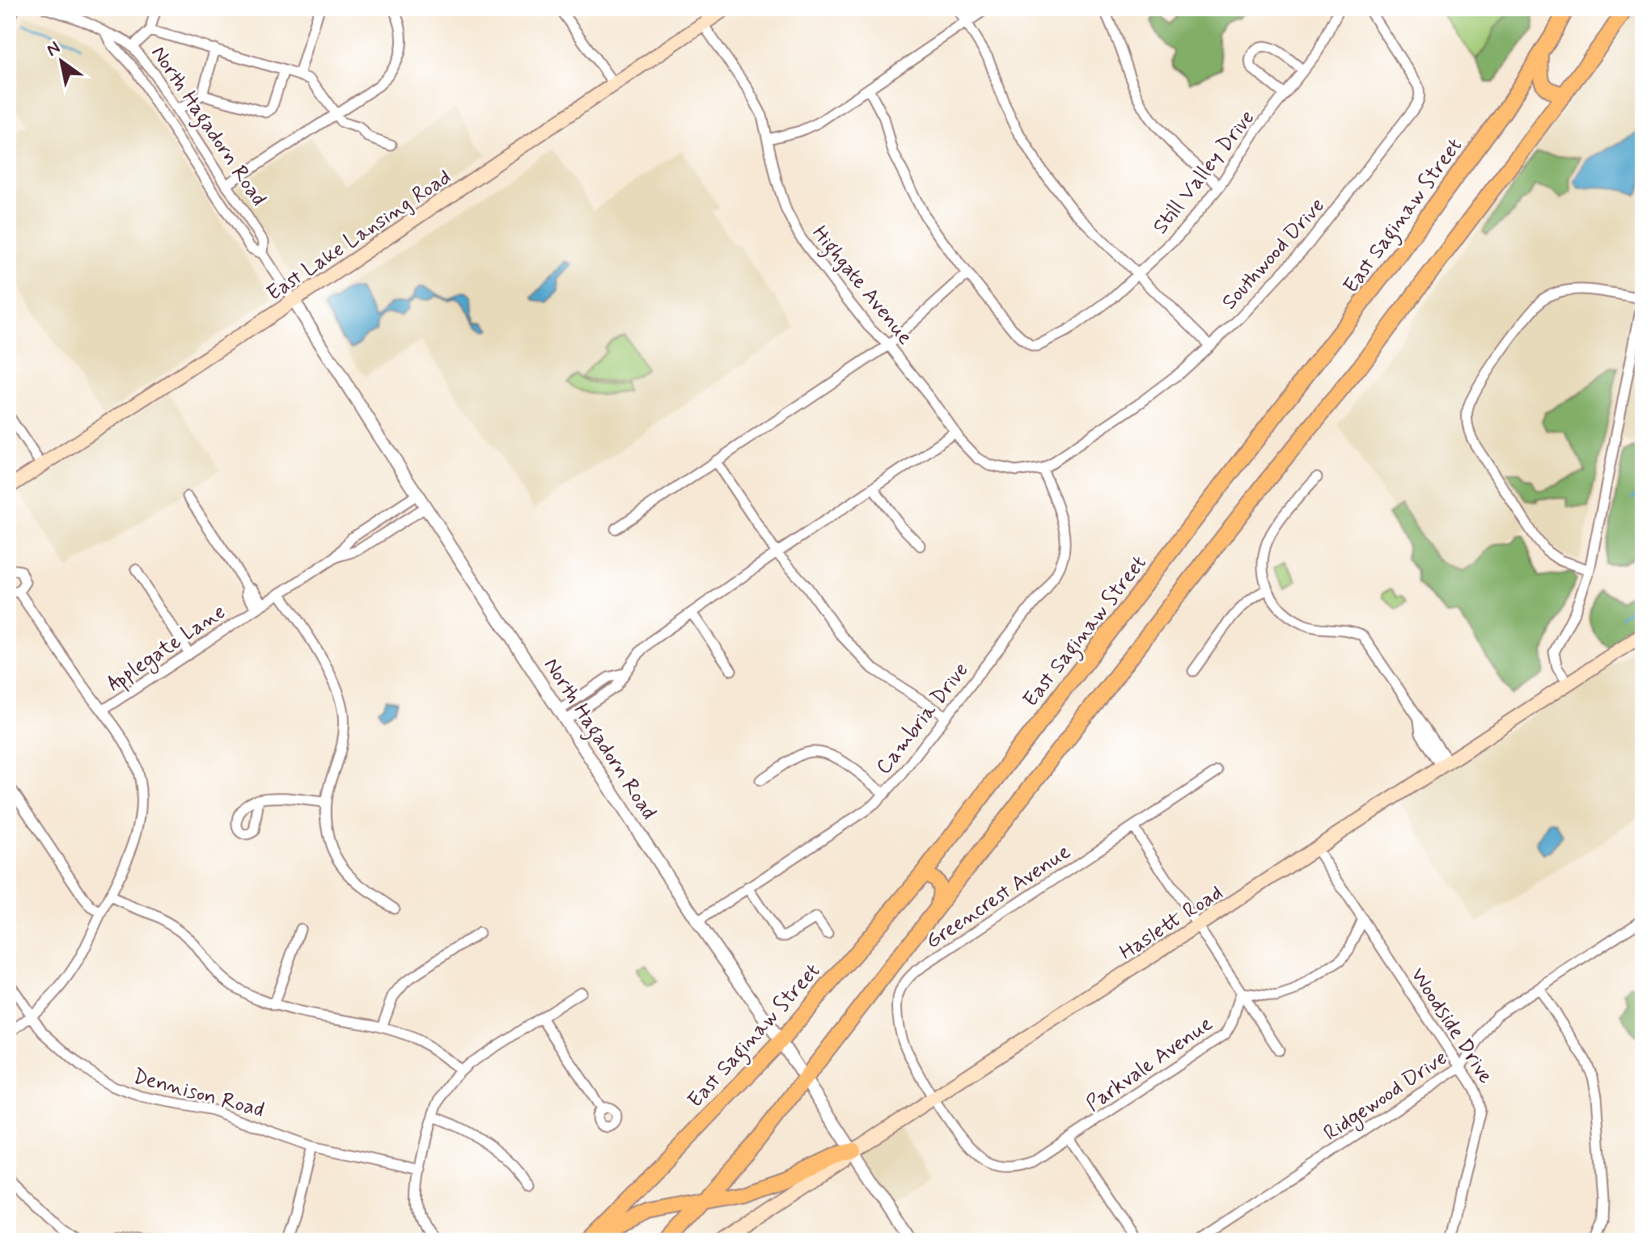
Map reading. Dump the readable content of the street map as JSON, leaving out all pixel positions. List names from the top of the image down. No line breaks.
{"streets":{"main road":["East Saginaw Street","East Lake Lansing Road","Haslett Road"],"street":["North Hagadorn Road","Still Valley Drive","Southwood Drive","Highgate Avenue","Applegate Lane","Cambria Drive","Greencrest Avenue","Woodside Drive","Parkvale Avenue","Dennison Road","Ridgewood Drive"]},"crossings":[["North Hagadorn Road","East Saginaw Street"],["North Hagadorn Road","East Lake Lansing Road"],["North Hagadorn Road","Applegate Lane"],["North Hagadorn Road","Cambria Drive"],["North Hagadorn Road","Haslett Road"],["East Lake Lansing Road","Highgate Avenue"],["Southwood Drive","Highgate Avenue"],["Southwood Drive","Cambria Drive"],["Highgate Avenue","Cambria Drive"],["Applegate Lane","Dennison Road"],["Greencrest Avenue","Haslett Road"],["Greencrest Avenue","Parkvale Avenue"],["Haslett Road","Woodside Drive"],["Haslett Road","Parkvale Avenue"],["Woodside Drive","Ridgewood Drive"]],"north":"top left"}
